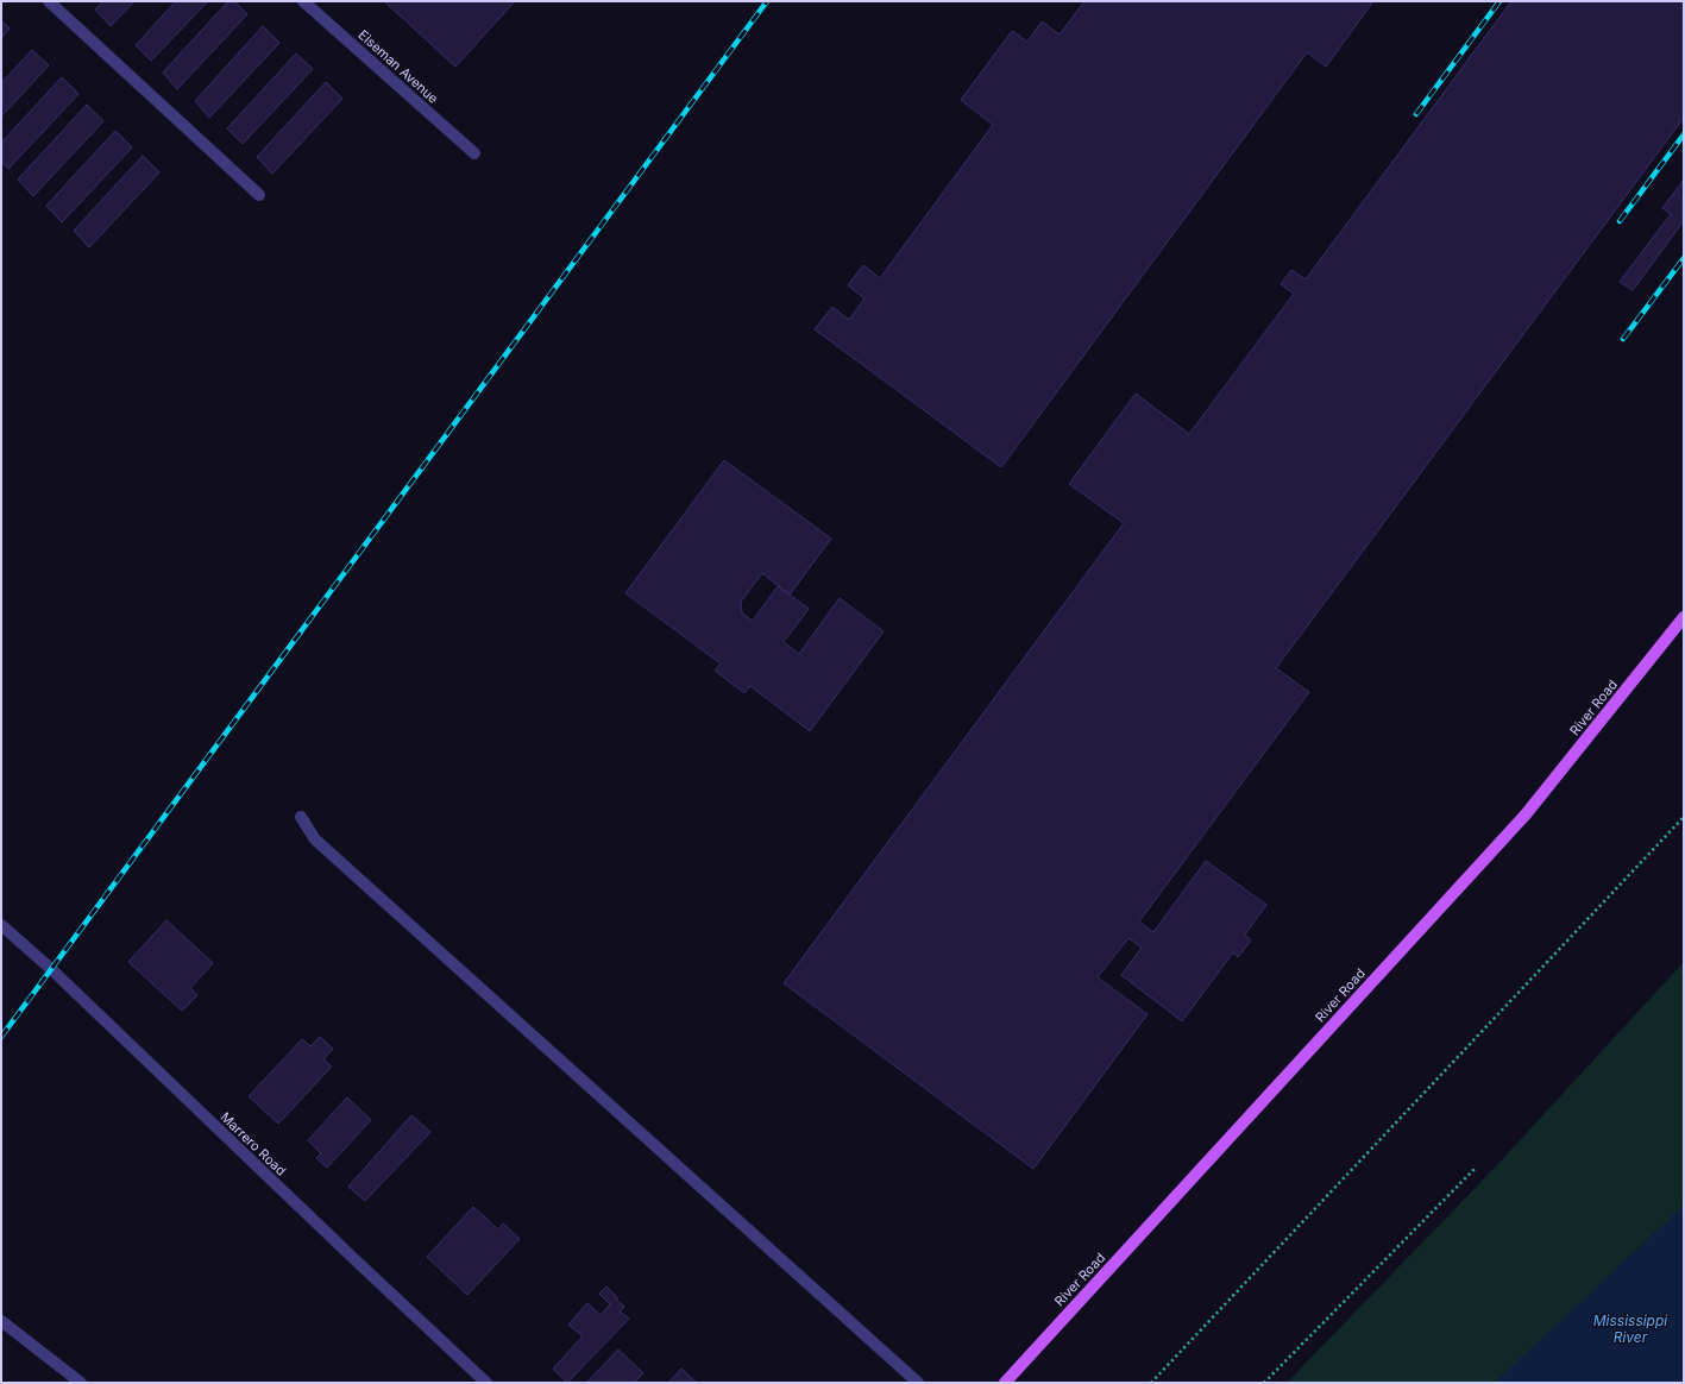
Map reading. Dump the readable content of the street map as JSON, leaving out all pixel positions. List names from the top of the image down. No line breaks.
{"streets":{"main road":["River Road"],"street":["Eiseman Avenue","Marrero Road"]},"water":["Mississippi River"]}
